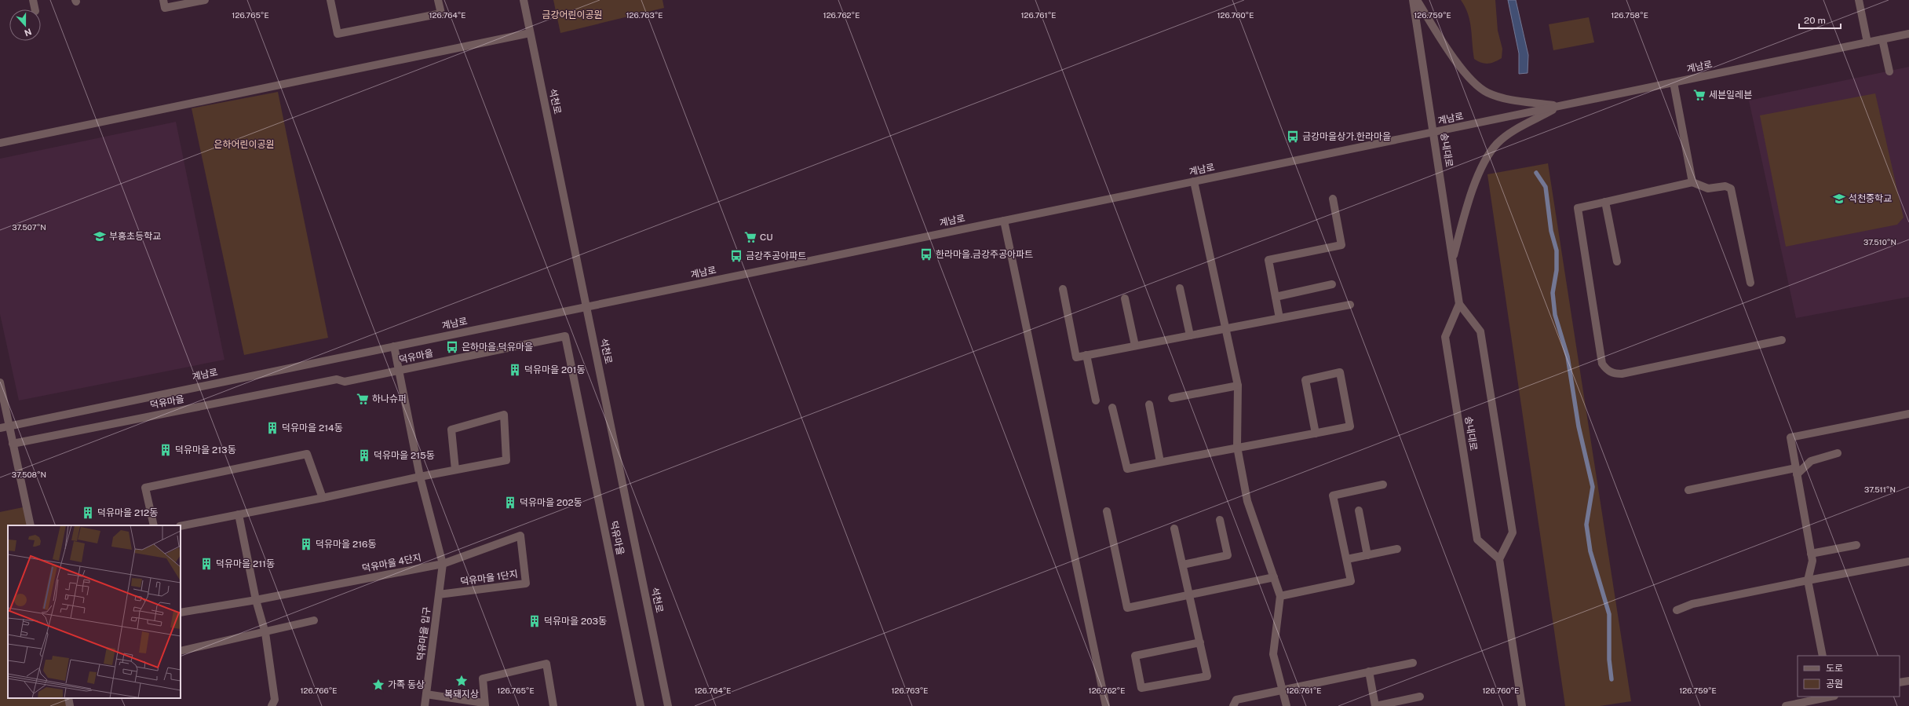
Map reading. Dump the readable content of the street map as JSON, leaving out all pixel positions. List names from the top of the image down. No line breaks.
{"streets":{"street":["계남로","석천로","송내대로","덕유마을","덕유마을 4단지","덕유마을 1단지","덕유마을 입구"]},"crossings":[["계남로","석천로"],["계남로","송내대로"],["덕유마을 4단지","덕유마을 1단지"],["덕유마을 4단지","덕유마을 입구"],["덕유마을 1단지","덕유마을 입구"]],"parks":["금강어린이공원","은하어린이공원"],"places":{"supermarket":["세븐일레븐","CU","하나슈퍼"],"bus stop":["금강마을상가.한라마을","한라마을.금강주공아파트","금강주공아파트","은하마을.덕유마을"],"school or university":["석천중학교","부흥초등학교"],"building":["덕유마을 201동","덕유마을 214동","덕유마을 213동","덕유마을 215동","덕유마을 202동","덕유마을 212동","덕유마을 216동","덕유마을 211동","덕유마을 203동"],"place":["복돼지상","가족 동상"]},"legend":["도로","공원"],"scale_bar":"20 m","north":"bottom","coordinates":["126.765°E","126.764°E","126.763°E","126.762°E","126.761°E","126.760°E","126.759°E","126.758°E","37.507°N","37.510°N","37.508°N","37.511°N","126.766°E"]}
